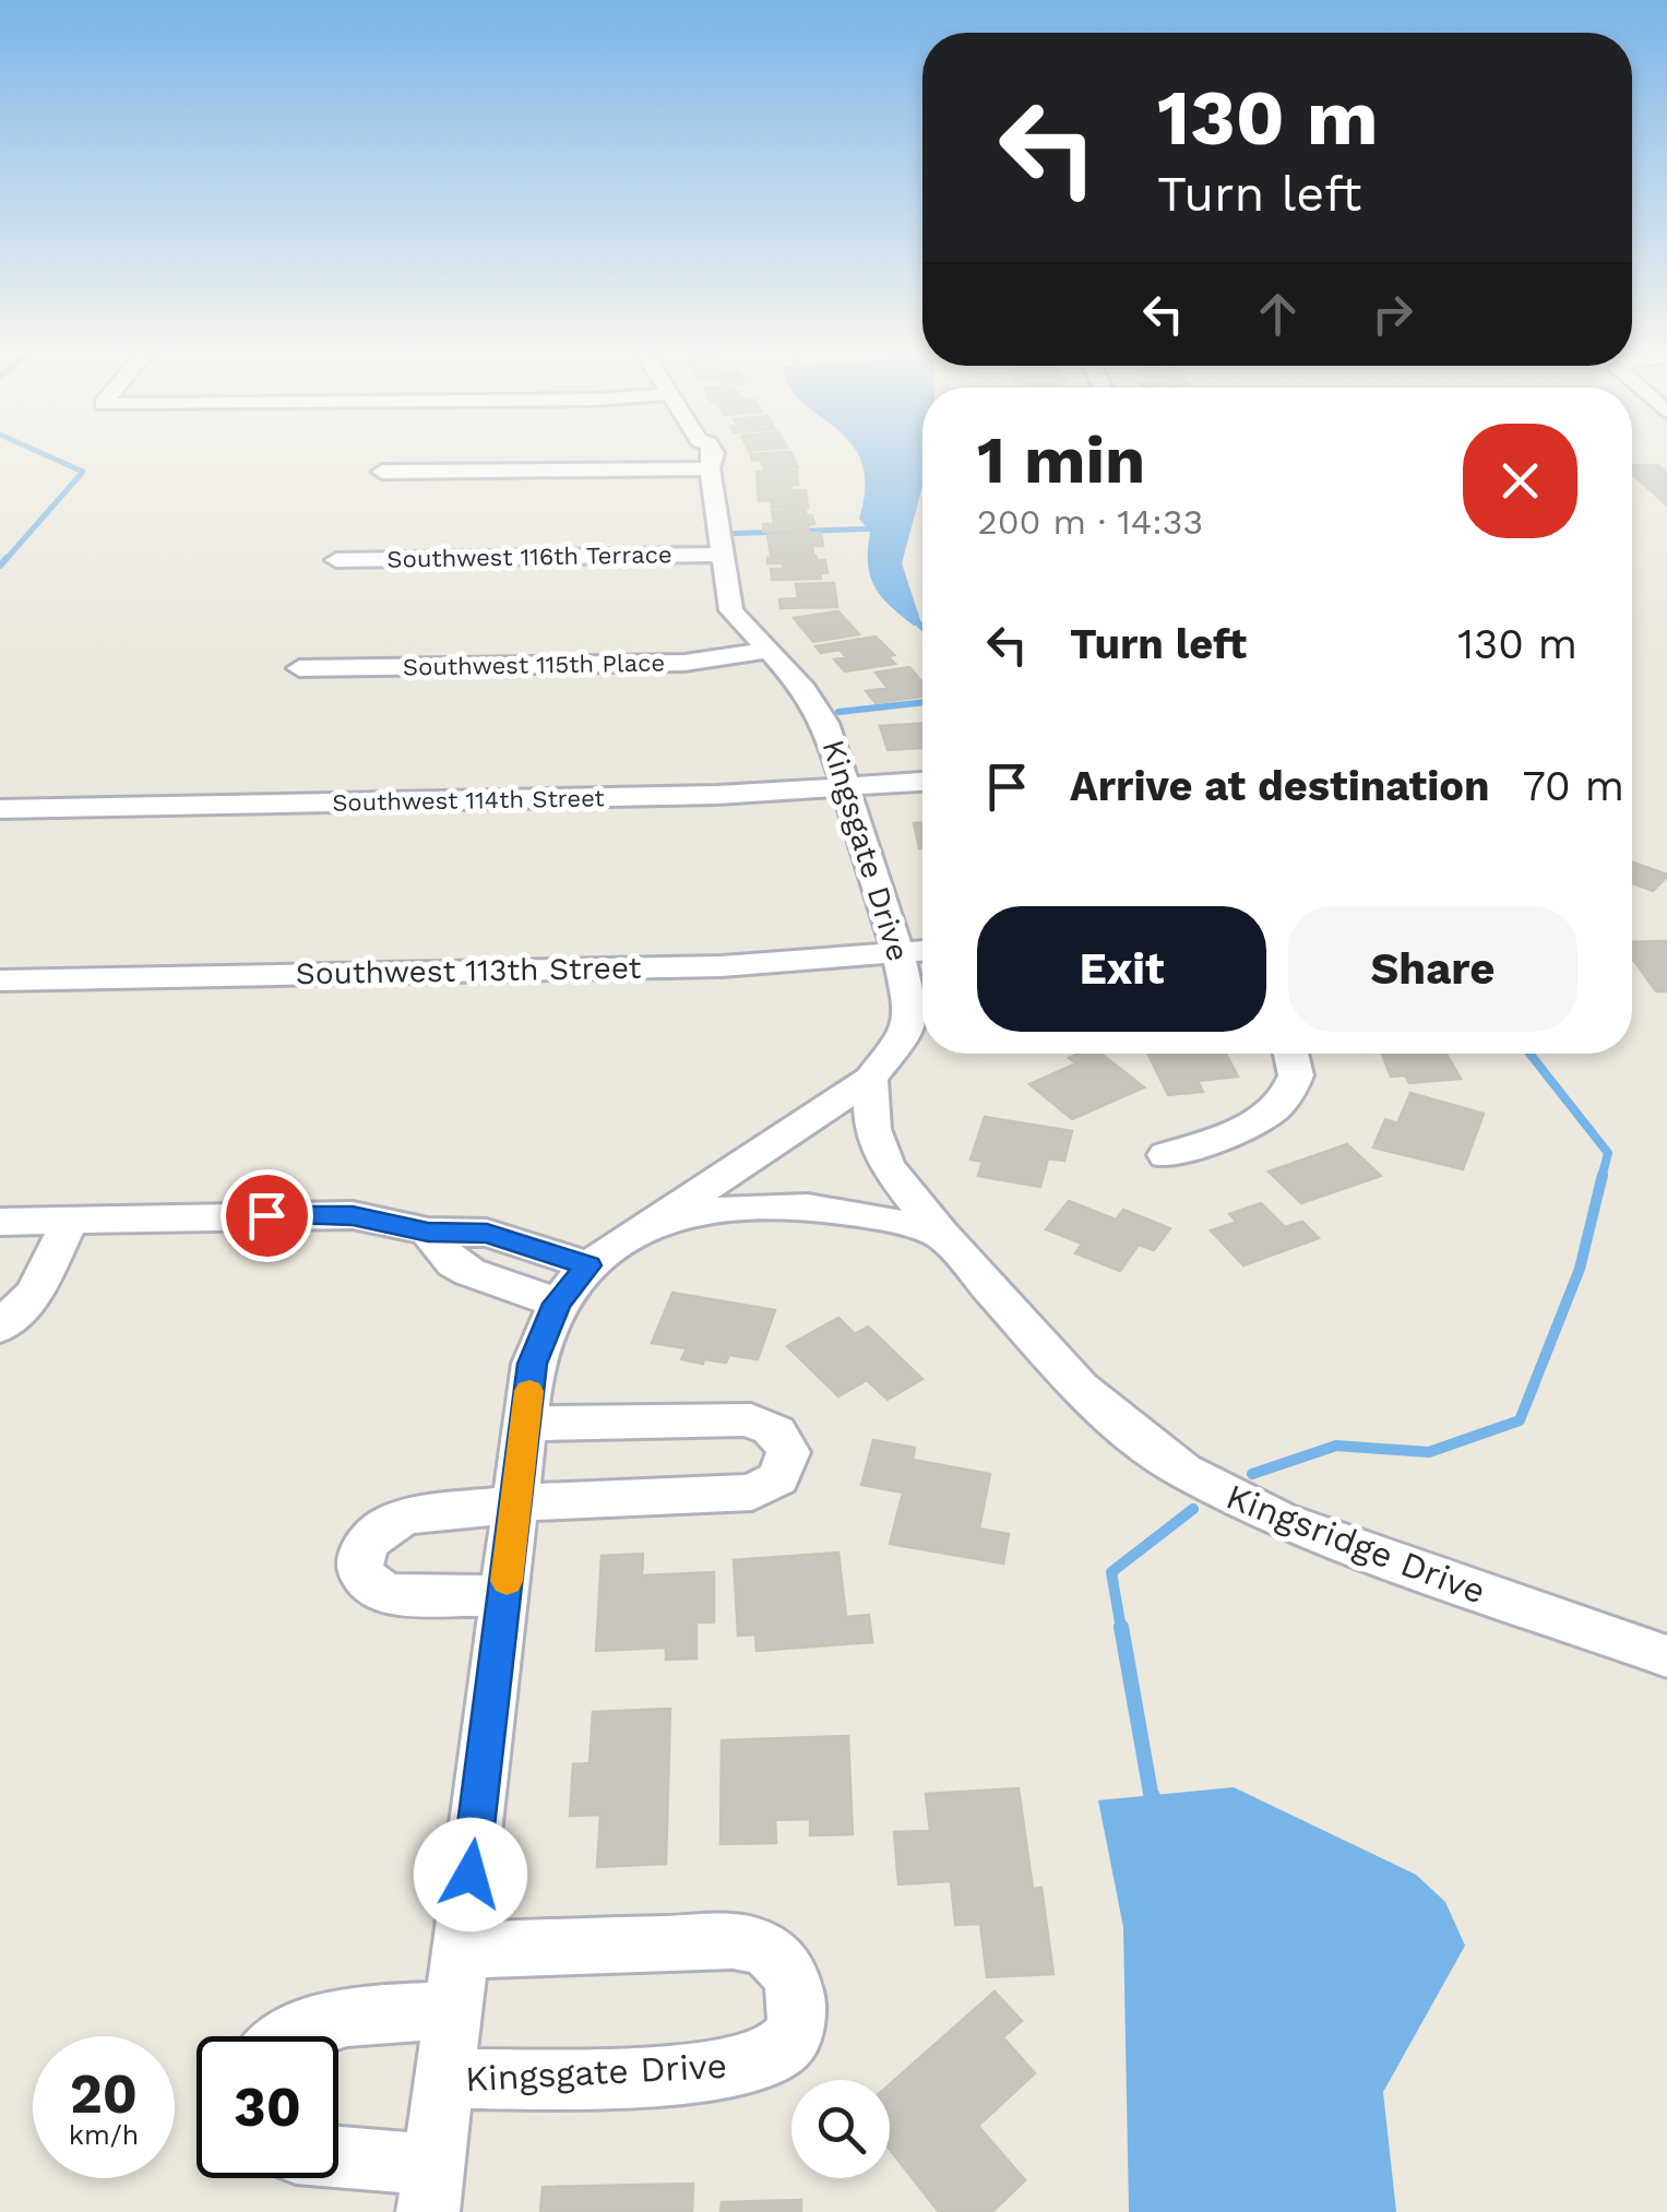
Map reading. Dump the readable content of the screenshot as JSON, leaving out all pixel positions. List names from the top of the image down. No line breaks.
{"streets":{"street":["Southwest 116th Terrace","Southwest 115th Place","Southwest 114th Street","Kingsgate Drive","Southwest 113th Street","Kingsridge Drive"]},"crossings":[["Southwest 116th Terrace","Kingsgate Drive"],["Southwest 115th Place","Kingsgate Drive"],["Southwest 114th Street","Kingsgate Drive"],["Kingsgate Drive","Southwest 113th Street"],["Kingsgate Drive","Kingsridge Drive"]],"page":{"turn":["130 m","Turn left"],"heading":["1 min","200 m · 14:33"],"list":[{"name":"Turn left","value":"130 m"},{"name":"Arrive at destination","value":"70 m"}],"buttons":["Exit","Share"],"speed":"20 km/h","limit":"30"}}
